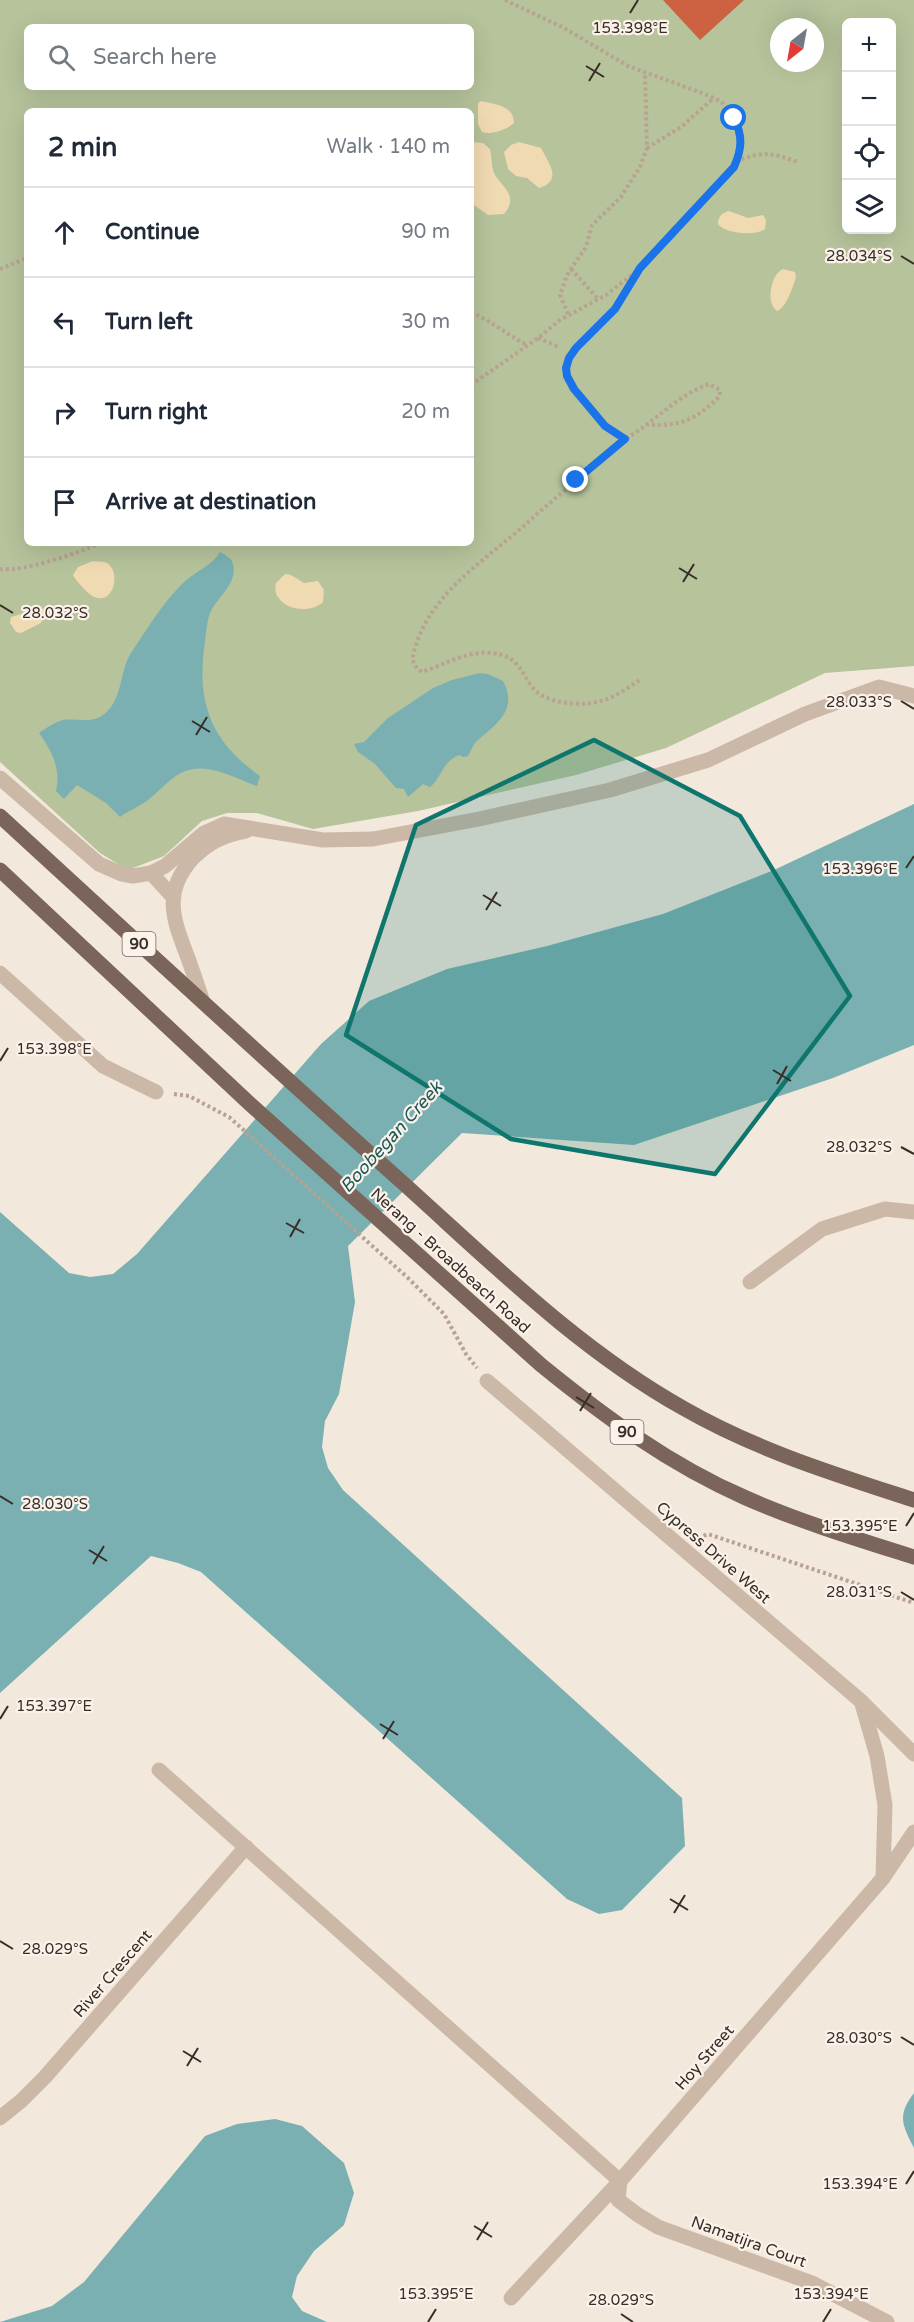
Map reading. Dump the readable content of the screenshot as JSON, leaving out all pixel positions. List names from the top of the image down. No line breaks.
{"streets":{"main road":["90","Nerang - Broadbeach Road"],"street":["Cypress Drive West","River Crescent","Hoy Street","Namatijra Court"]},"crossings":[["Hoy Street","Namatijra Court"]],"water":["Boobegan Creek"],"north":"bottom left","page":{"map_buttons":["+","−"],"search":"Search here","heading":["2 min","Walk · 140 m"],"list":[["Continue","90 m"],["Turn left","30 m"],["Turn right","20 m"],"Arrive at destination"]},"coordinates":["153.398°E","28.034°S","28.032°S","28.033°S","153.396°E","28.030°S","153.395°E","28.031°S","153.397°E","28.029°S","153.394°E"]}
